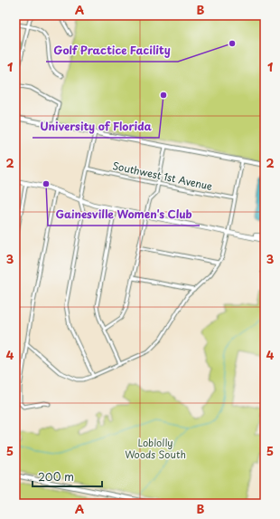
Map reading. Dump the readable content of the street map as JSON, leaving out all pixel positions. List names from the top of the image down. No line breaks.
{"streets":{"street":["Southwest 1st Avenue"]},"parks":["Loblolly Woods South"],"places":["Golf Practice Facility","University of Florida","Gainesville Women's Club"],"scale_bar":"200 m","grid":{"columns":["A","B"],"rows":["1","2","3","4","5"]}}
